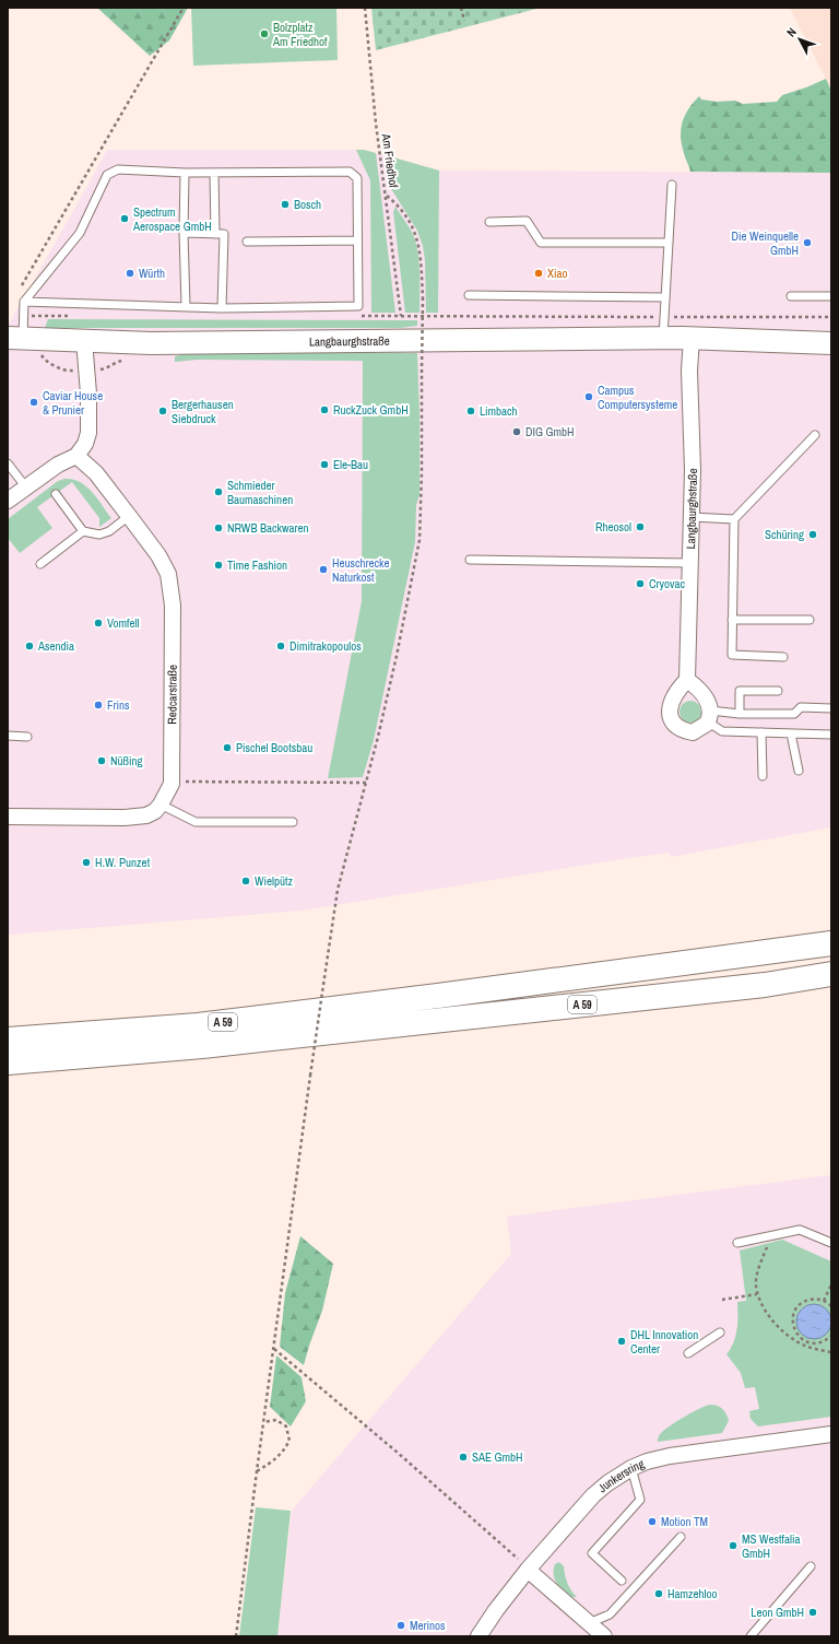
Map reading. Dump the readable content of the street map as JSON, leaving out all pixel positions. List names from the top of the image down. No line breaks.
{"streets":{"highway":["A 59"],"main road":["Langbaurghstraße"],"street":["Redcarstraße","Junkersring"],"path":["Am Friedhof"]},"places":["Bolzplatz Am Friedhof","Bosch","Spectrum Aerospace GmbH","Die Weinquelle GmbH","Würth","Xiao","Campus Computersysteme","Caviar House & Prunier","RuckZuck GmbH","Bergerhausen Siebdruck","Limbach","DIG GmbH","Ele-Bau","Schmieder Baumaschinen","Rheosol","NRWB Backwaren","Schüring","Time Fashion","Heuschrecke Naturkost","Cryovac","Vomfell","Asendia","Dimitrakopoulos","Frins","Pischel Bootsbau","Nüßing","H.W. Punzet","Wielpütz","DHL Innovation Center","SAE GmbH","Motion TM","MS Westfalia GmbH","Hamzehloo","Leon GmbH","Merinos"],"north":"top left"}
